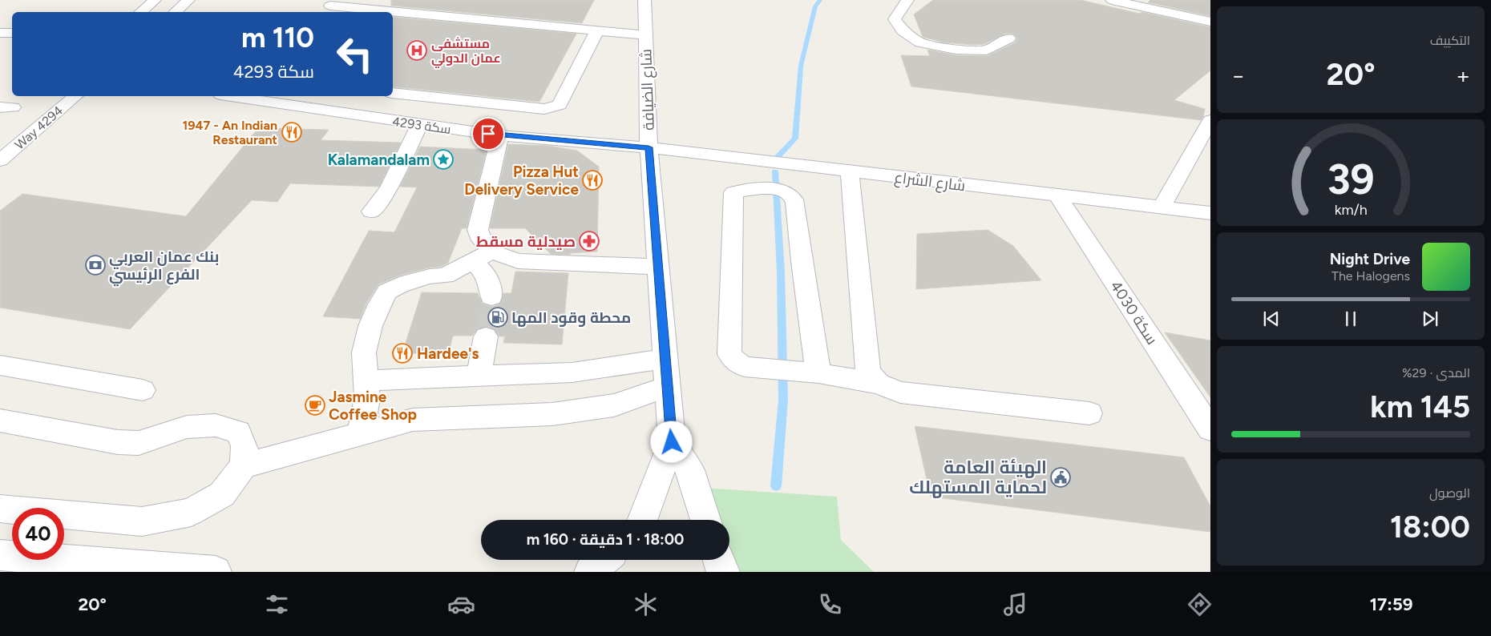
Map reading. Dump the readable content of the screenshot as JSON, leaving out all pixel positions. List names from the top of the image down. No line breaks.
{"streets":{"street":["شارع الضيافة","سكة 4293","Way 4294","شارع الشراع","سكة 4030"]},"crossings":[["شارع الضيافة","سكة 4293"],["شارع الضيافة","شارع الشراع"],["سكة 4293","شارع الشراع"],["شارع الشراع","سكة 4030"]],"places":{"hospital":["مستشفى عمان الدولي"],"restaurant":["1947 - An Indian Restaurant","Pizza Hut Delivery Service","Hardee's"],"place":["Kalamandalam"],"pharmacy":["صيدلية مسقط"],"bank":["بنك عمان العربي الفرع الرئيسي"],"fuel station":["محطة وقود المها"],"cafe":["Jasmine Coffee Shop"],"public building":["الهيئة العامة لحماية المستهلك"]},"page":{"tile":["التكييف",["المدى · 29%","145 km"],["الوصول","18:00"]],"turn":["110 m","سكة 4293"],"heat":["−","20°","+"],"song":["Night Drive","The Halogens"],"limit":"40","trip":"18:00 · 1 دقيقة · 160 m","tabs":["17:59","20°"],"gauge":["39","km/h"]}}
